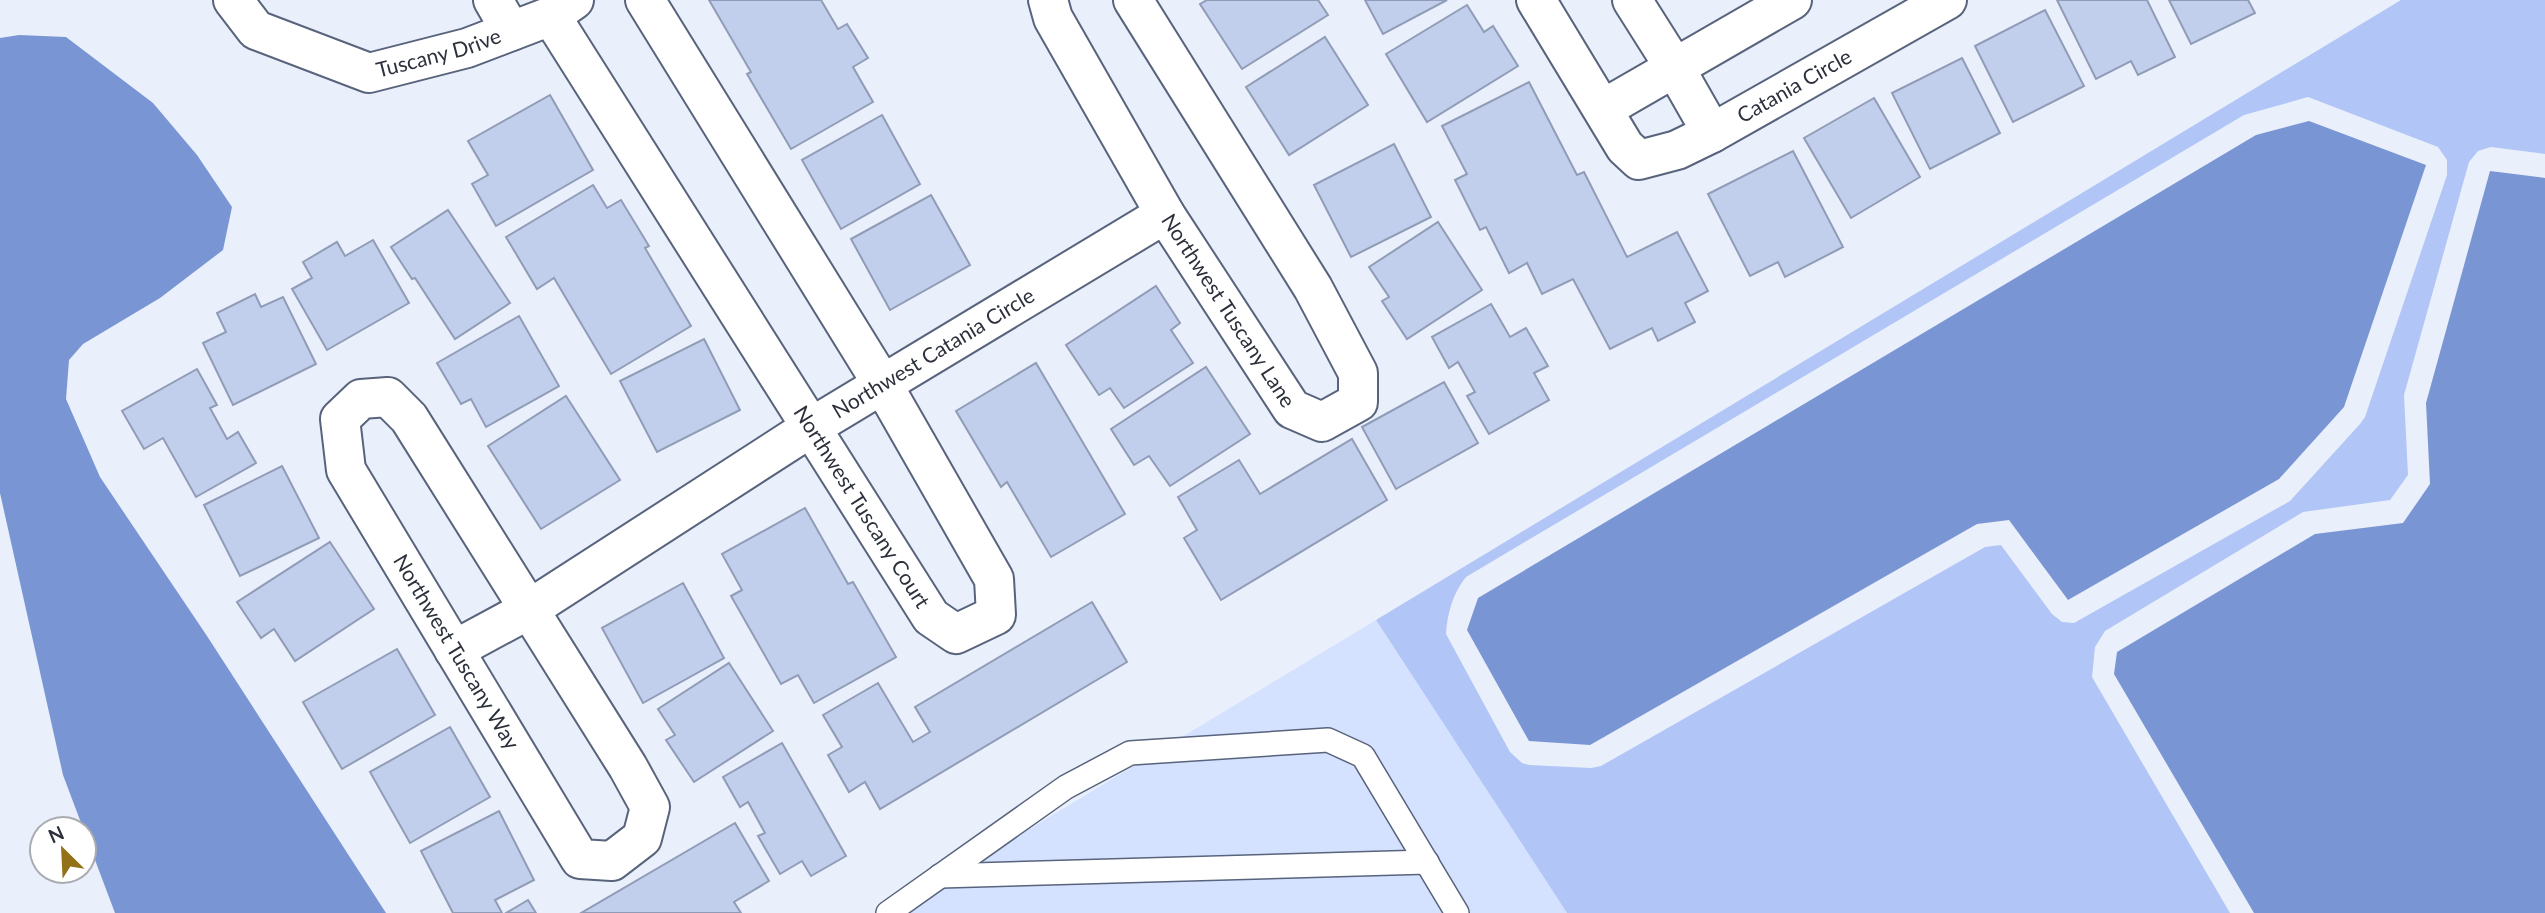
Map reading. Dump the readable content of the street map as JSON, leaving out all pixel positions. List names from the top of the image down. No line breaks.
{"streets":{"street":["Tuscany Drive","Catania Circle","Northwest Tuscany Lane","Northwest Catania Circle","Northwest Tuscany Court","Northwest Tuscany Way"]},"crossings":[["Tuscany Drive","Northwest Tuscany Court"],["Northwest Tuscany Lane","Northwest Catania Circle"],["Northwest Catania Circle","Northwest Tuscany Court"],["Northwest Catania Circle","Northwest Tuscany Way"]],"north":"top left"}
